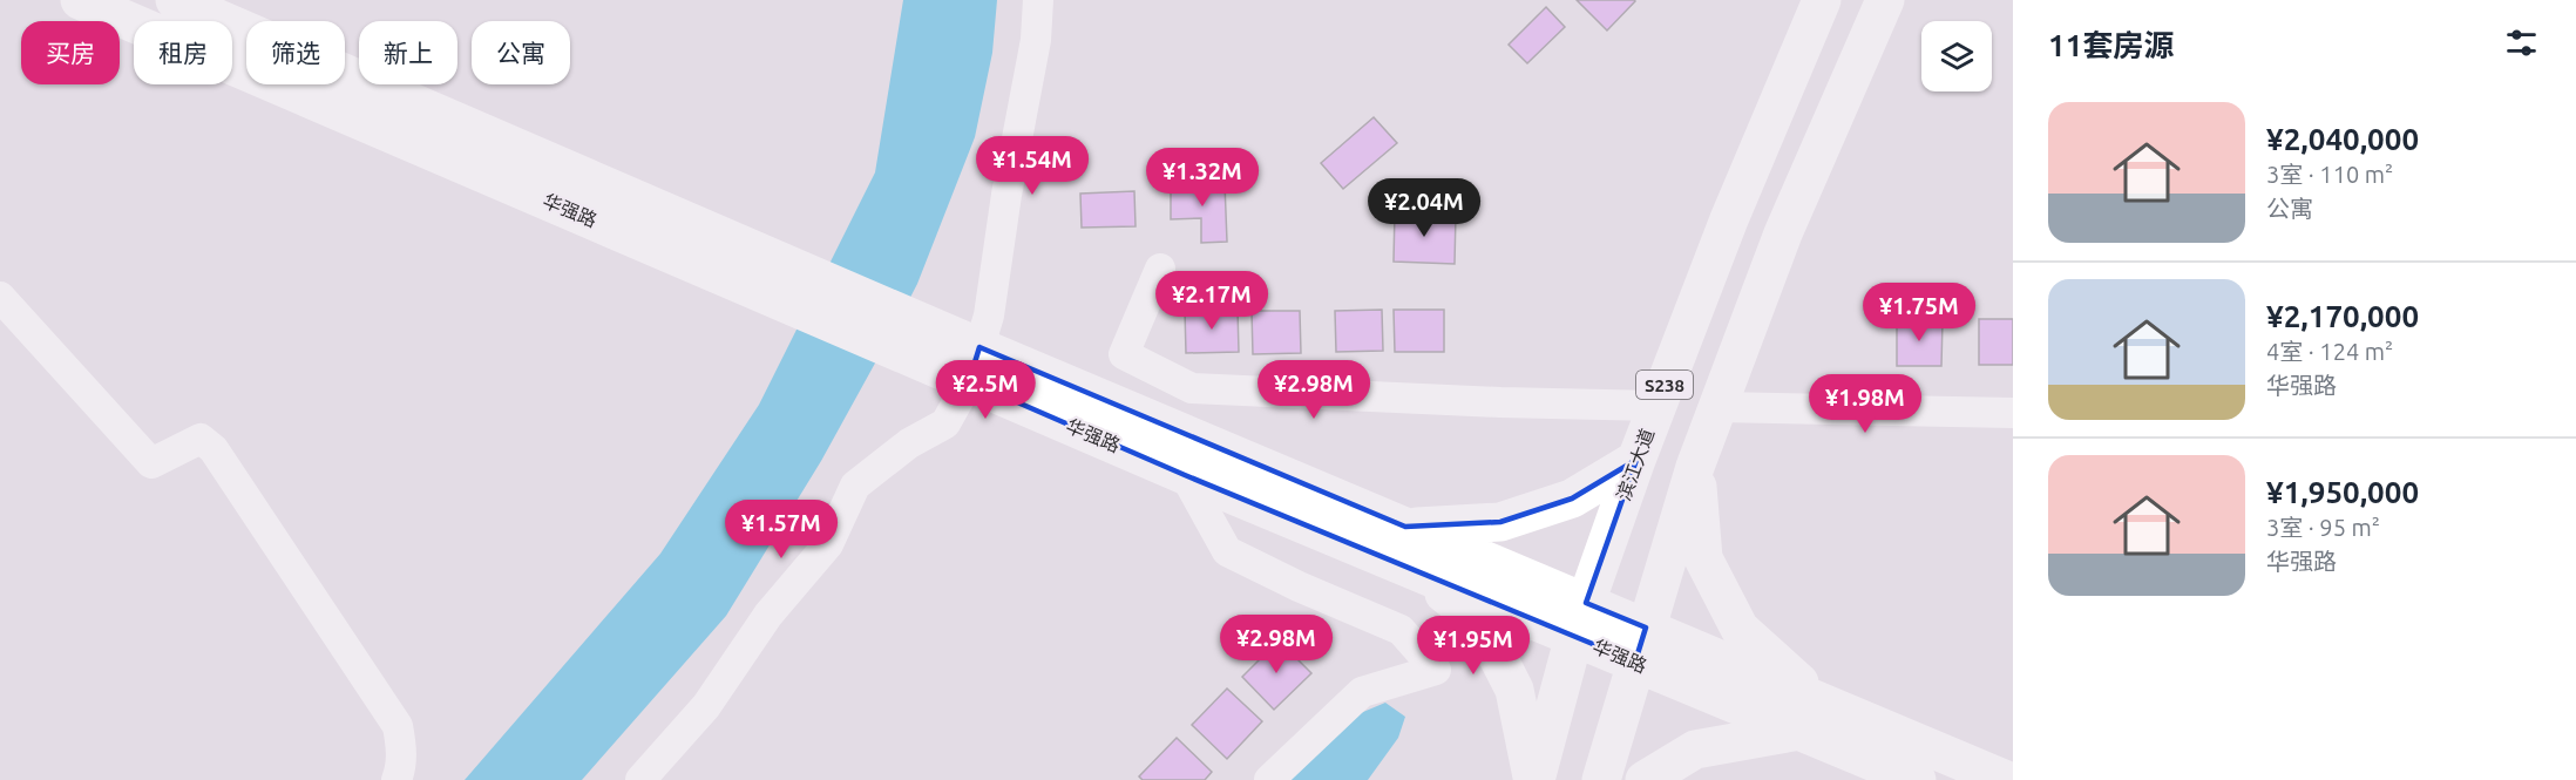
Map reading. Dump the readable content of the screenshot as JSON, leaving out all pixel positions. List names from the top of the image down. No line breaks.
{"streets":{"main road":["华强路","S238","滨江大道"]},"crossings":[["华强路","S238"],["华强路","滨江大道"]],"page":{"heading":"11套房源","chip":["买房","租房","筛选","新上","公寓"],"list":[{"name":"¥2,040,000","note":"3室 · 110 m² · 公寓"},{"name":"¥2,170,000","note":"4室 · 124 m² · 华强路"},{"name":"¥1,950,000","note":"3室 · 95 m² · 华强路"}],"price":["¥1.54M","¥1.32M","¥2.04M","¥2.17M","¥1.75M","¥2.5M","¥2.98M","¥1.98M","¥1.57M","¥2.98M","¥1.95M"]}}
